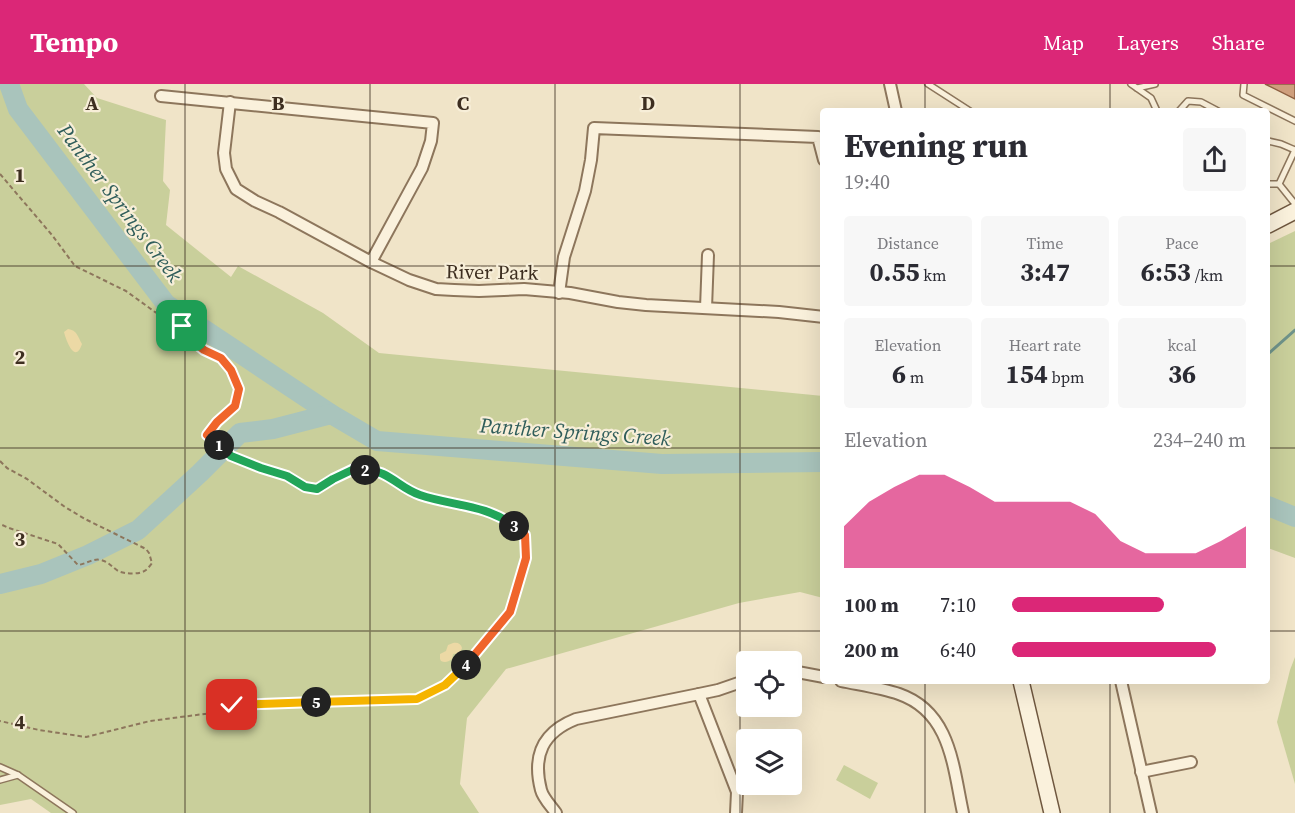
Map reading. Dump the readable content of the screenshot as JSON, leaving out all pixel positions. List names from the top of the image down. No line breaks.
{"streets":{"street":["River Park"]},"water":["Panther Springs Creek"],"page":{"header":"Tempo","nav":["Map","Layers","Share"],"heading":["Evening run","19:40"],"stats":[["Distance","0.55 km"],["Time","3:47"],["Pace","6:53 /km"],["Elevation","6 m"],["Heart rate","154 bpm"],["kcal","36"]],"chart":["Elevation","234–240 m"],"pins":["1","2","3","4","5"],"list":[{"name":"100 m","note":"7:10"},{"name":"200 m","note":"6:40"}]},"grid":{"columns":["A","B","C","D"],"rows":["1","2","3","4"]}}
